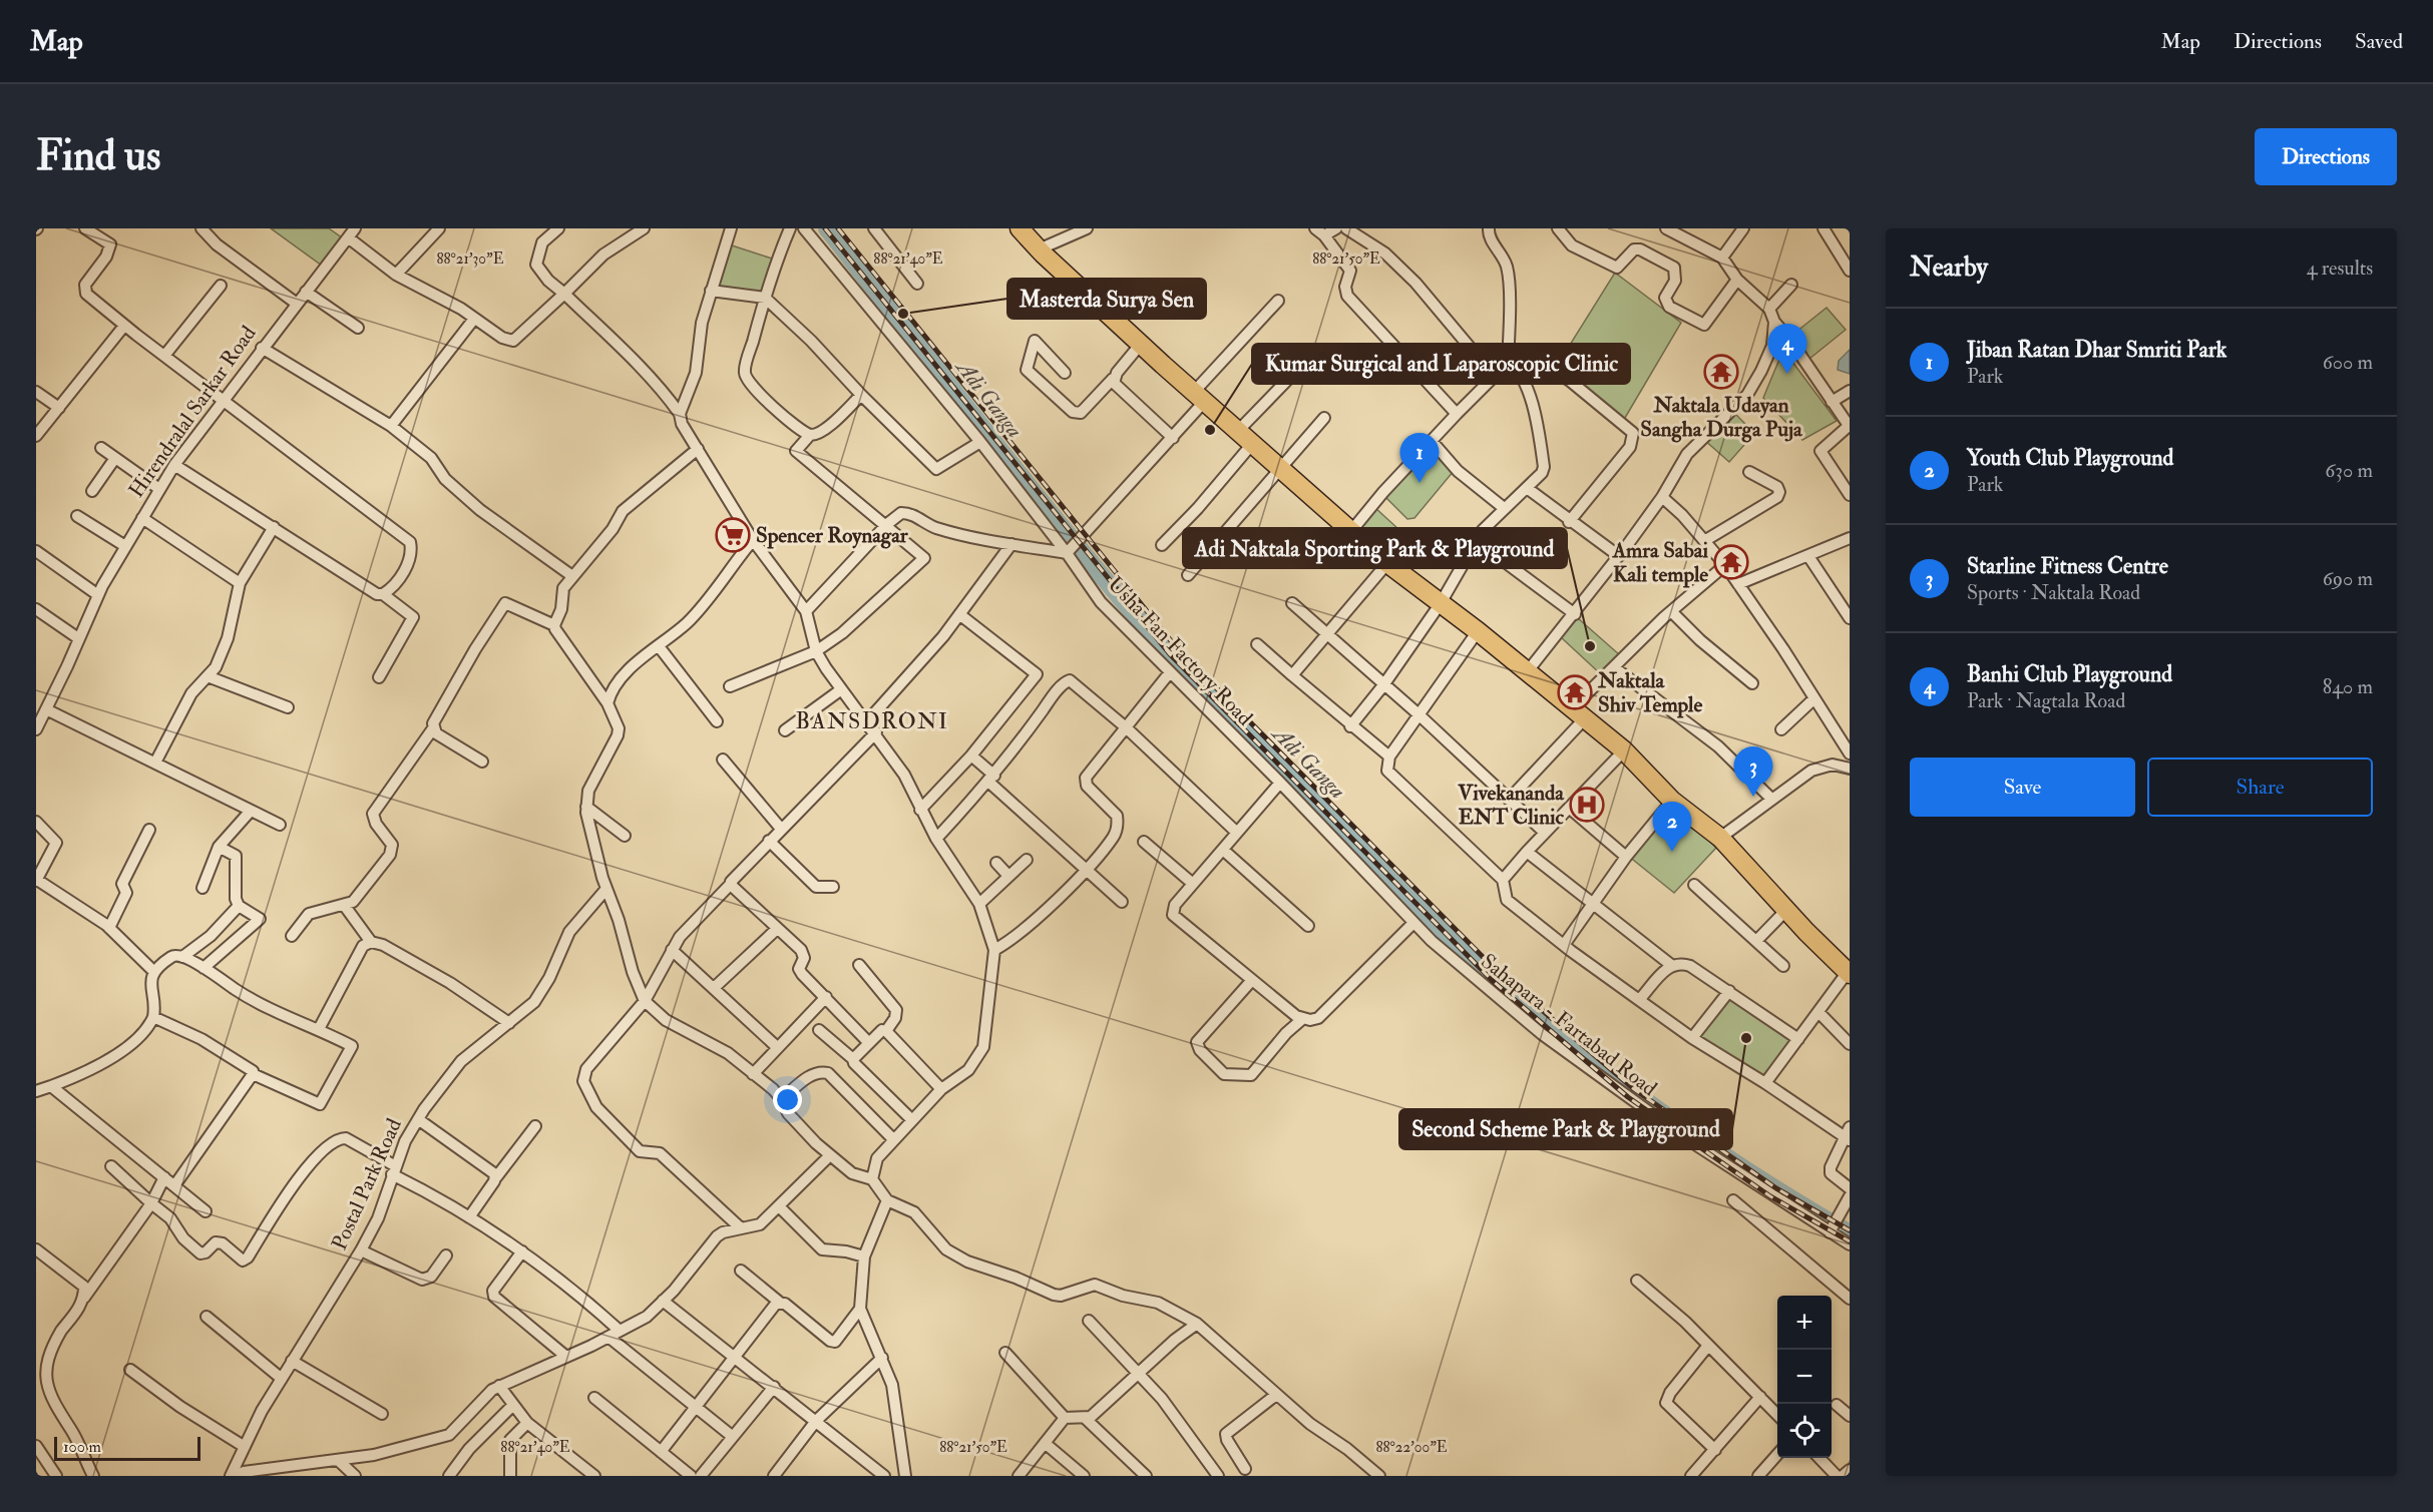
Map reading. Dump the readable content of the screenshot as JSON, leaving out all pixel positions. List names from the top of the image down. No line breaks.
{"streets":{"street":["Hirendralal Sarkar Road","Usha Fan Factory Road","Sahapara - Fartabad Road","Postal Park Road"]},"crossings":[["Usha Fan Factory Road","Sahapara - Fartabad Road"]],"districts":["BANSDRONI"],"water":["Adi Ganga"],"places":{"other":["Masterda Surya Sen","Kumar Surgical and Laparoscopic Clinic","Adi Naktala Sporting Park & Playground","Second Scheme Park & Playground"],"temple":["Naktala Udayan Sangha Durga Puja","Amra Sabai Kali temple","Naktala Shiv Temple"],"supermarket":["Spencer Roynagar"],"hospital":["Vivekananda ENT Clinic"]},"scale_bar":"100 m","page":{"header":"Map","nav":["Map","Directions","Saved"],"buttons":["Directions",["Save","Share"]],"title":"Find us","heading":["Nearby","4 results"],"list":[{"mark":"1","name":"Jiban Ratan Dhar Smriti Park","note":"Park","value":"600 m"},{"mark":"2","name":"Youth Club Playground","note":"Park","value":"630 m"},{"mark":"3","name":"Starline Fitness Centre","note":"Sports · Naktala Road","value":"690 m"},{"mark":"4","name":"Banhi Club Playground","note":"Park · Nagtala Road","value":"840 m"}],"pins":["4","1","3","2"],"map_buttons":["+","−"],"scale":"100 m"},"coordinates":["88°21'30\"E","88°21'40\"E","88°21'50\"E","88°22'00\"E"]}
